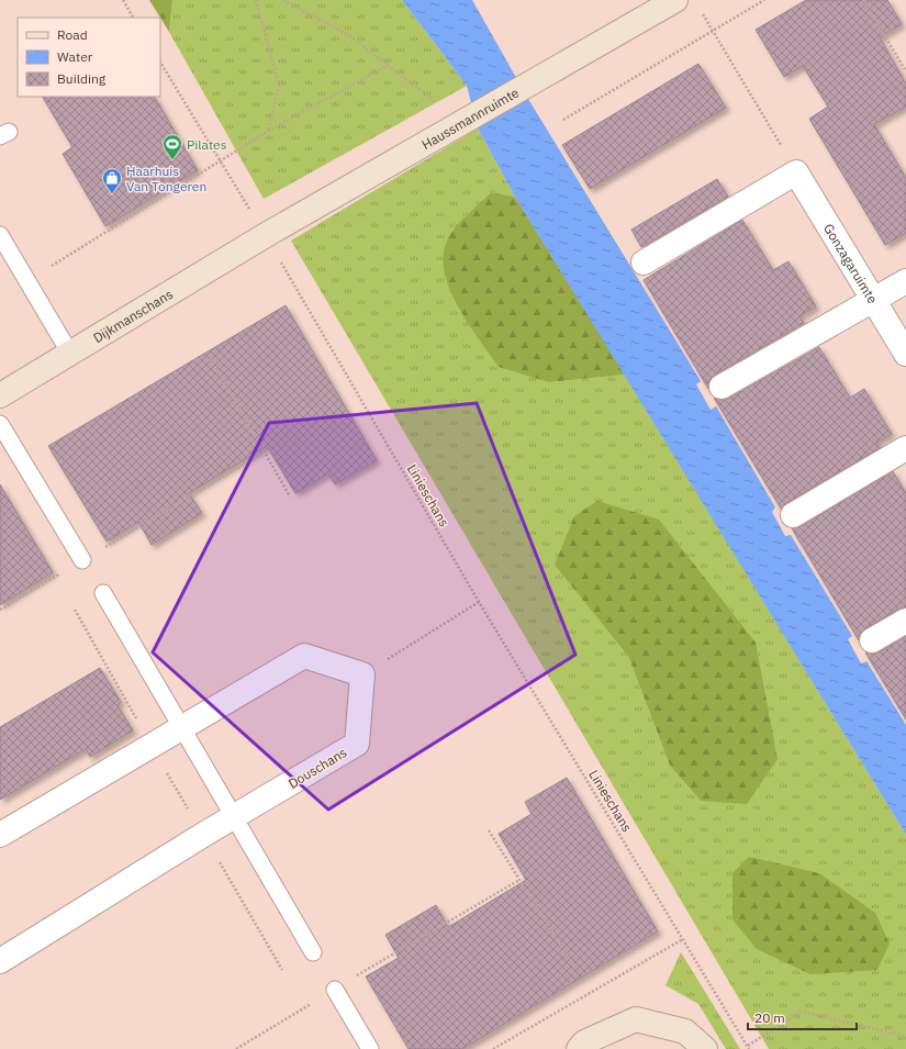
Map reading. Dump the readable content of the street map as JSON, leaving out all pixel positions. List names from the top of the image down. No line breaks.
{"streets":{"street":["Haussmannruimte","Gonzagaruimte","Dijkmanschans","Douschans"],"path":["Linieschans"]},"crossings":[["Haussmannruimte","Dijkmanschans"],["Haussmannruimte","Linieschans"],["Dijkmanschans","Linieschans"]],"places":{"sports":["Pilates"],"shop":["Haarhuis Van Tongeren"]},"legend":["Road","Water","Building"],"scale_bar":"20 m"}
